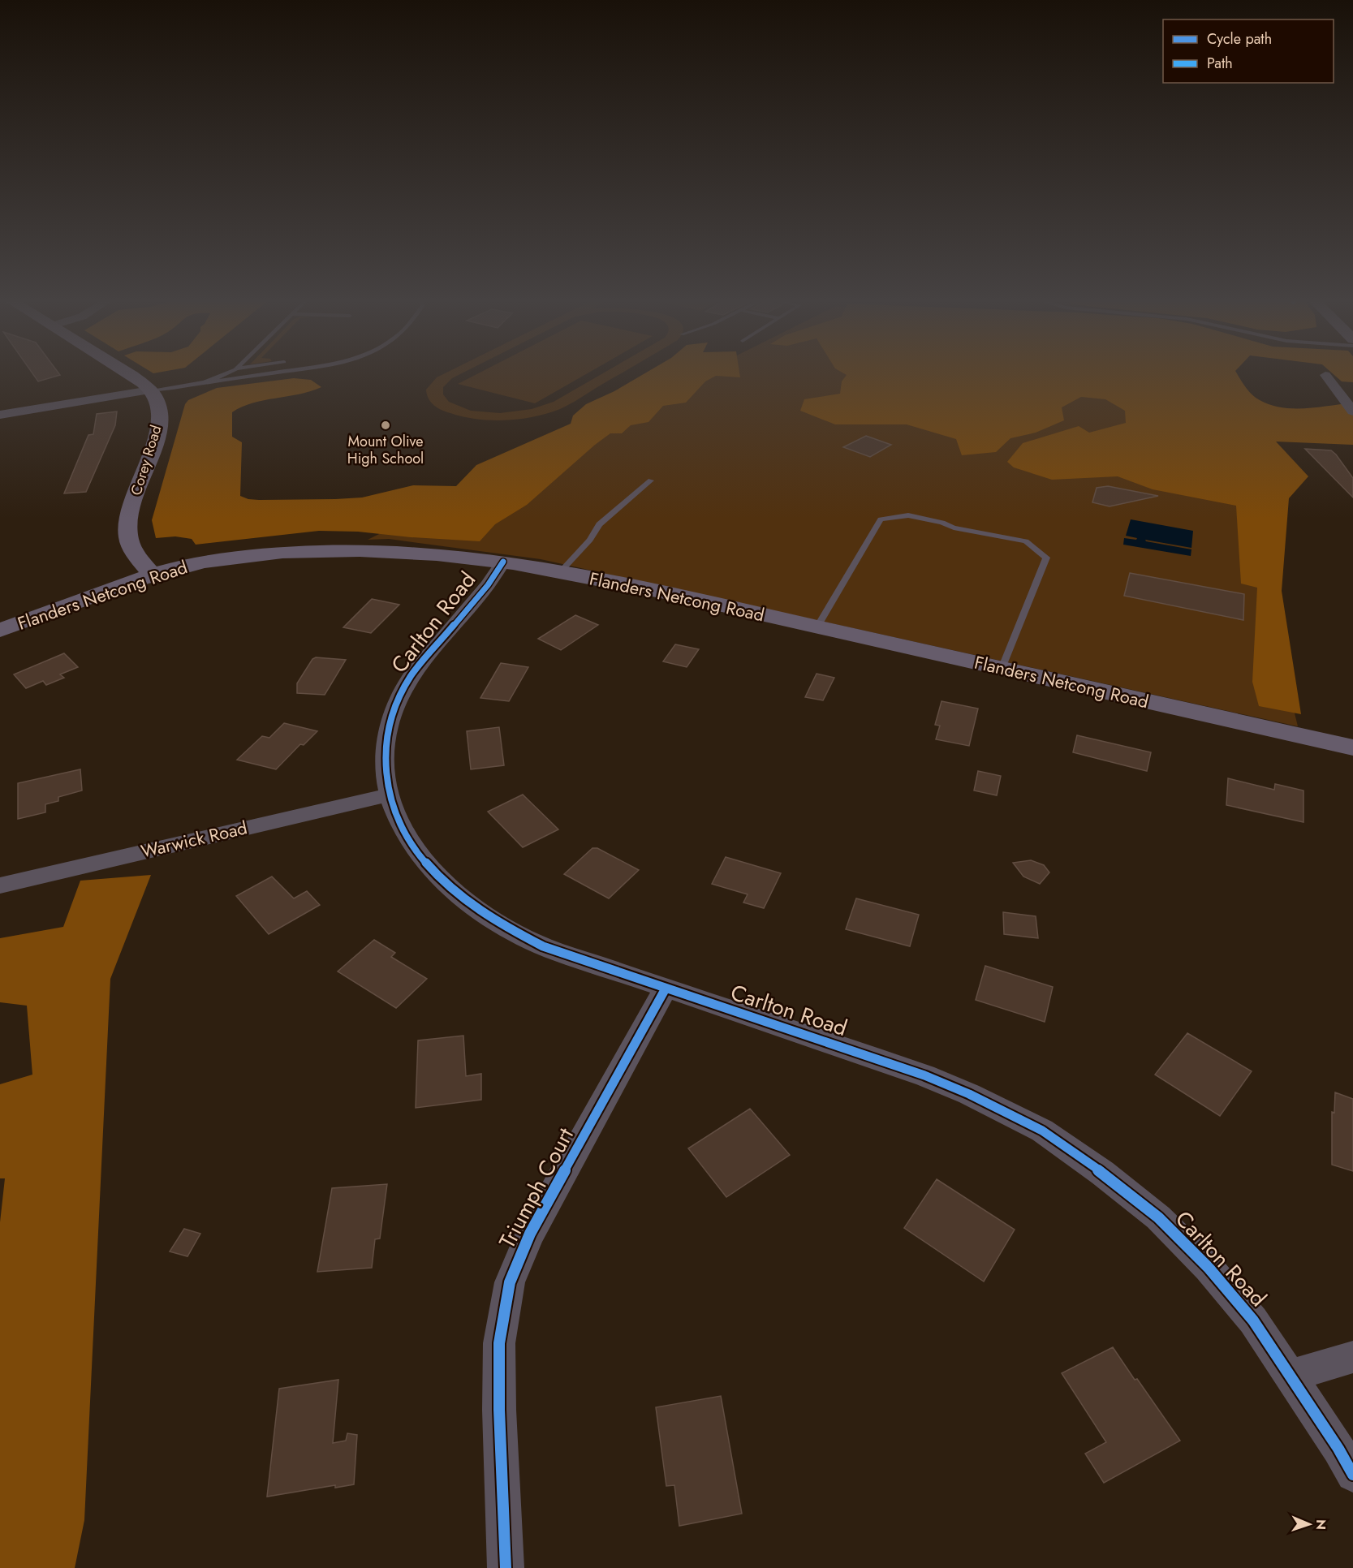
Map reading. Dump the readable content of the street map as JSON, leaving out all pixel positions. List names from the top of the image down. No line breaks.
{"streets":{"main road":["Corey Road","Flanders Netcong Road"],"street":["Carlton Road","Warwick Road","Triumph Court"]},"crossings":[["Corey Road","Flanders Netcong Road"],["Flanders Netcong Road","Carlton Road"],["Carlton Road","Warwick Road"],["Carlton Road","Triumph Court"]],"places":["Mount Olive High School"],"legend":["Cycle path","Path"],"north":"right"}
